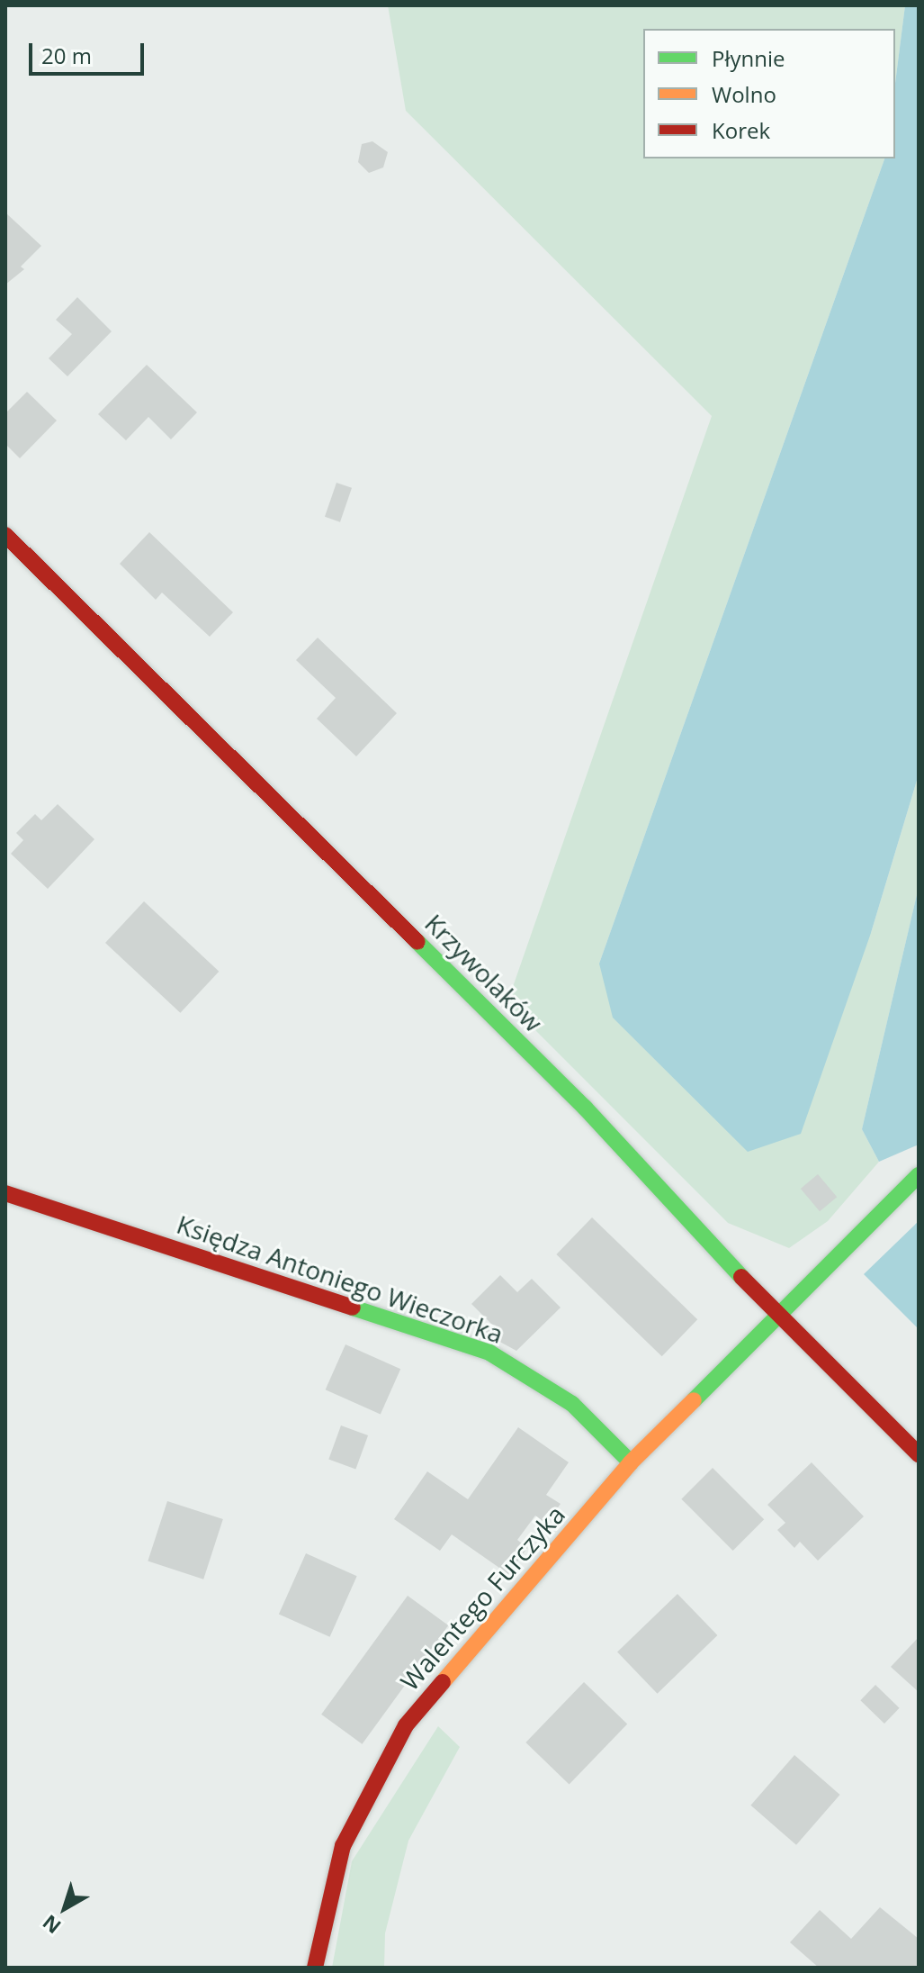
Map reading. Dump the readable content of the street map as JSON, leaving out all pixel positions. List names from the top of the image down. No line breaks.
{"streets":{"street":["Krzywolaków","Księdza Antoniego Wieczorka","Walentego Furczyka"]},"crossings":[["Krzywolaków","Walentego Furczyka"],["Księdza Antoniego Wieczorka","Walentego Furczyka"]],"legend":["Płynnie","Wolno","Korek"],"scale_bar":"20 m","north":"bottom left"}
